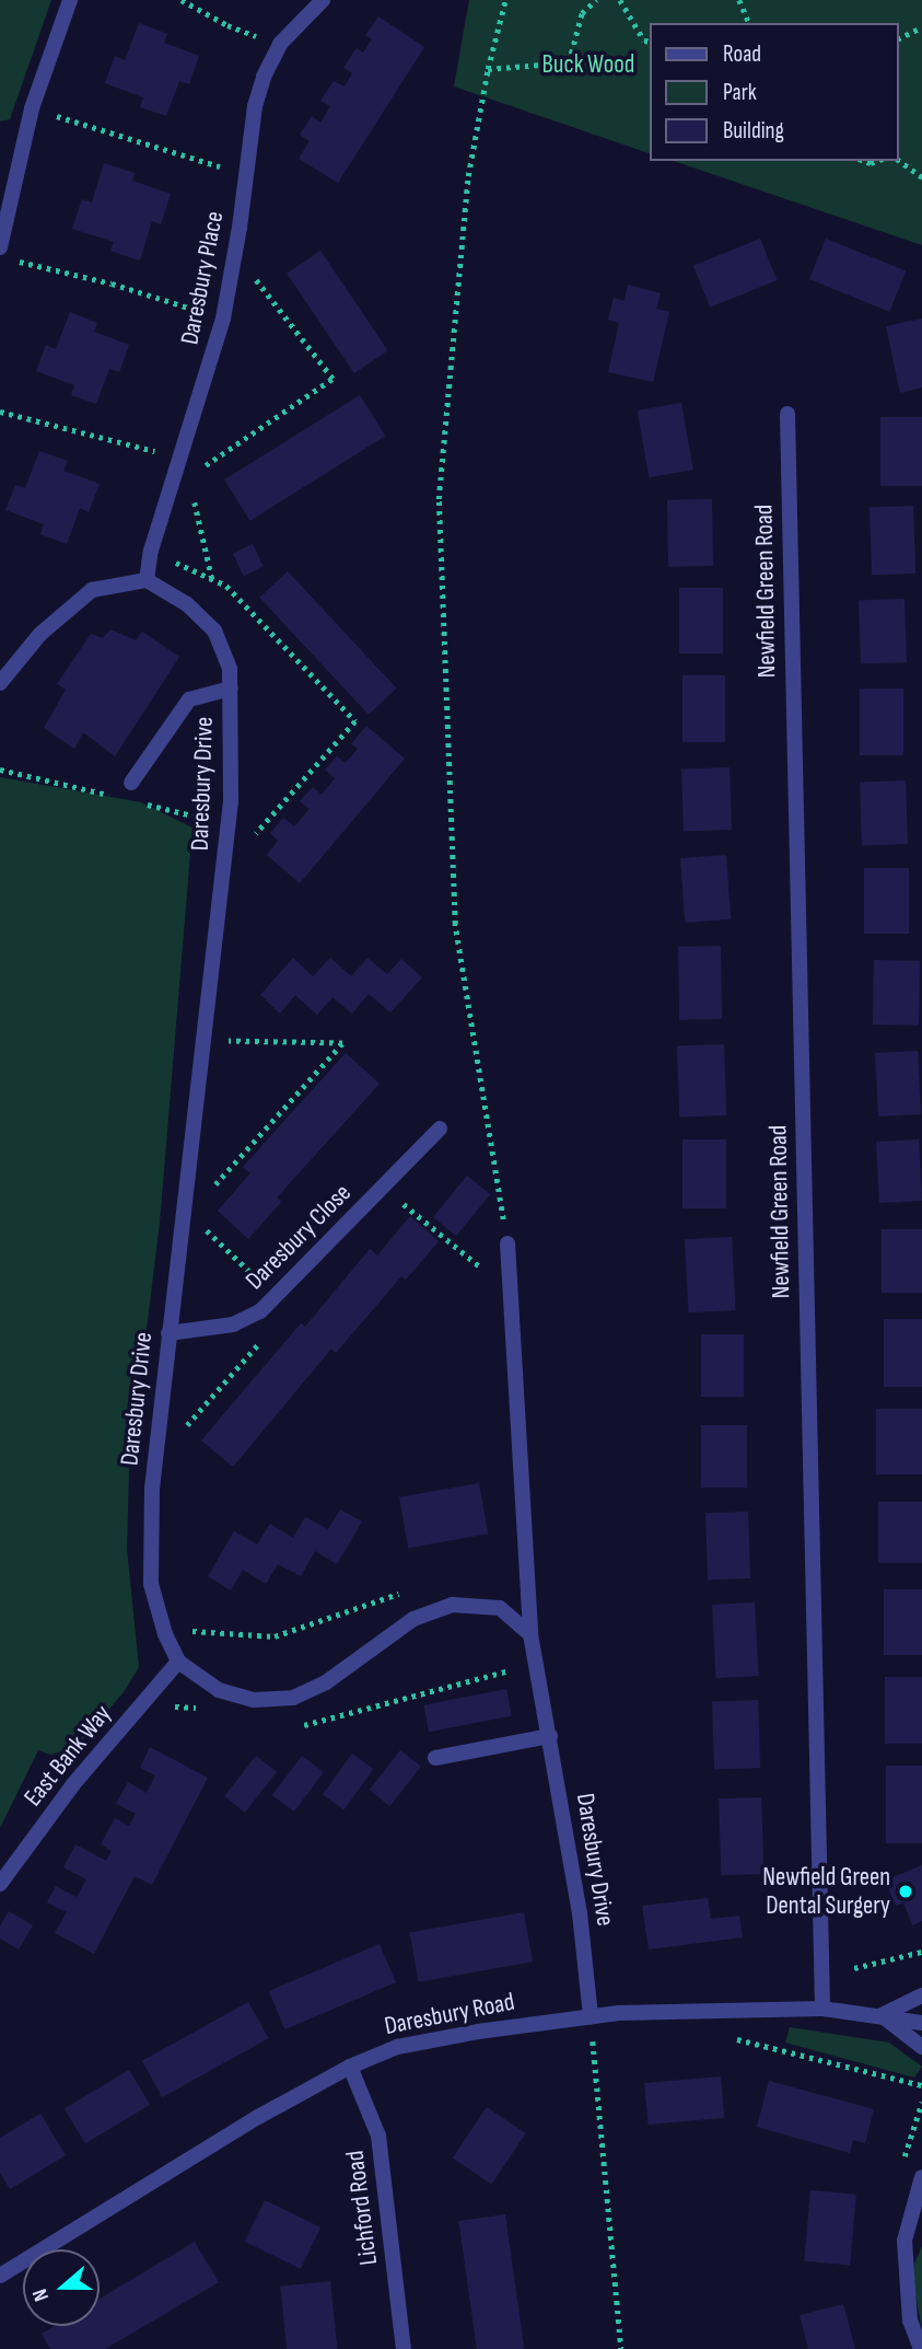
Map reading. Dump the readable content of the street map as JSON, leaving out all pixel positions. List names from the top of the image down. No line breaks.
{"streets":{"street":["Daresbury Place","Newfield Green Road","Daresbury Drive","Daresbury Close","East Bank Way","Daresbury Road","Lichford Road"]},"crossings":[["Daresbury Place","Daresbury Drive"],["Newfield Green Road","Daresbury Road"],["Daresbury Drive","Daresbury Close"],["Daresbury Drive","East Bank Way"],["Daresbury Drive","Daresbury Road"],["Daresbury Road","Lichford Road"]],"parks":["Buck Wood"],"places":["Newfield Green Dental Surgery"],"legend":["Road","Park","Building"],"north":"left"}
